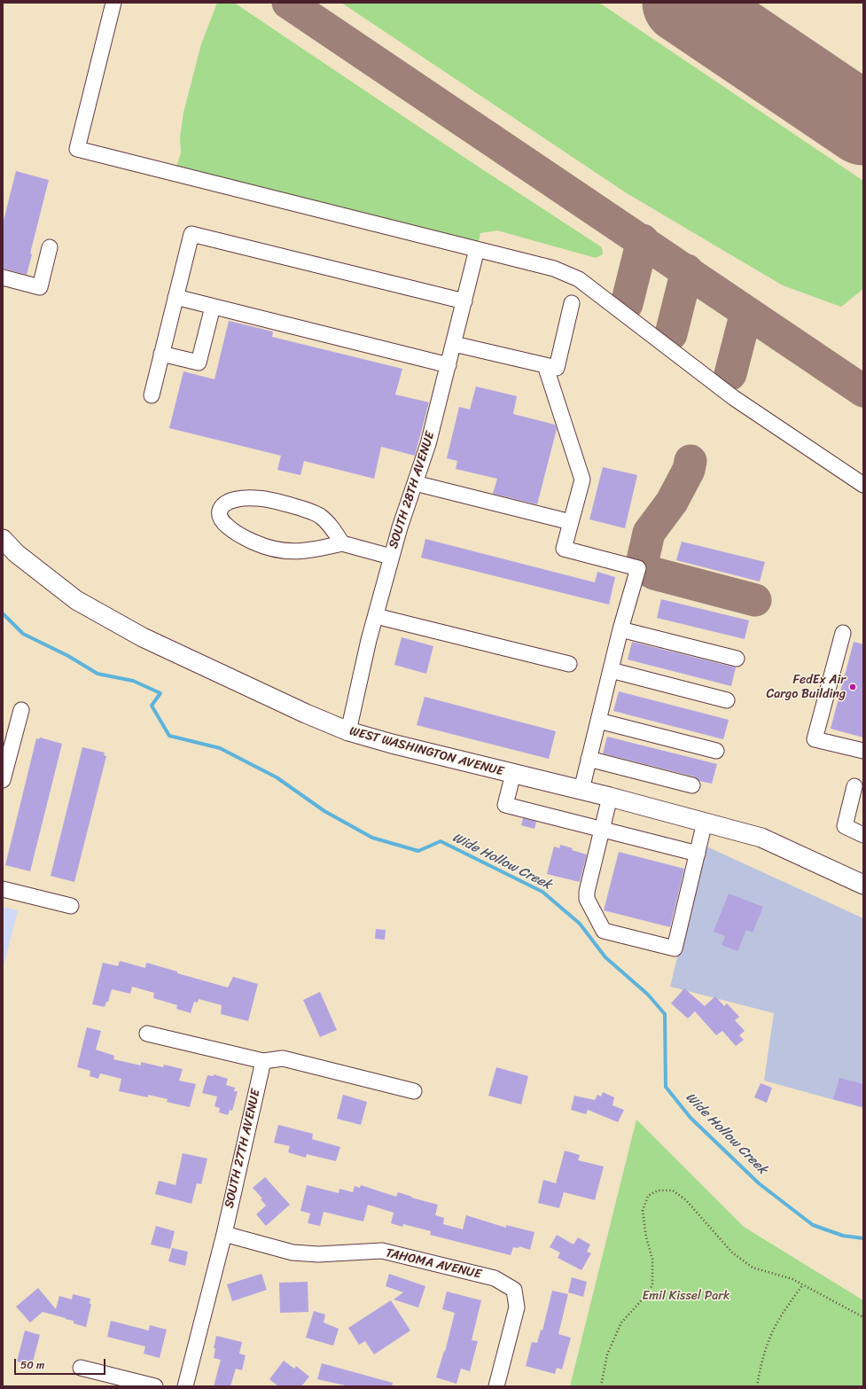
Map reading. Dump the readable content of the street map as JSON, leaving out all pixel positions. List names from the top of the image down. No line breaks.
{"streets":{"main road":["WEST WASHINGTON AVENUE"],"street":["SOUTH 28TH AVENUE","SOUTH 27TH AVENUE","TAHOMA AVENUE"]},"crossings":[["SOUTH 28TH AVENUE","WEST WASHINGTON AVENUE"],["SOUTH 27TH AVENUE","TAHOMA AVENUE"]],"water":["Wide Hollow Creek"],"parks":["Emil Kissel Park"],"places":["FedEx Air Cargo Building"],"scale_bar":"50 m"}
